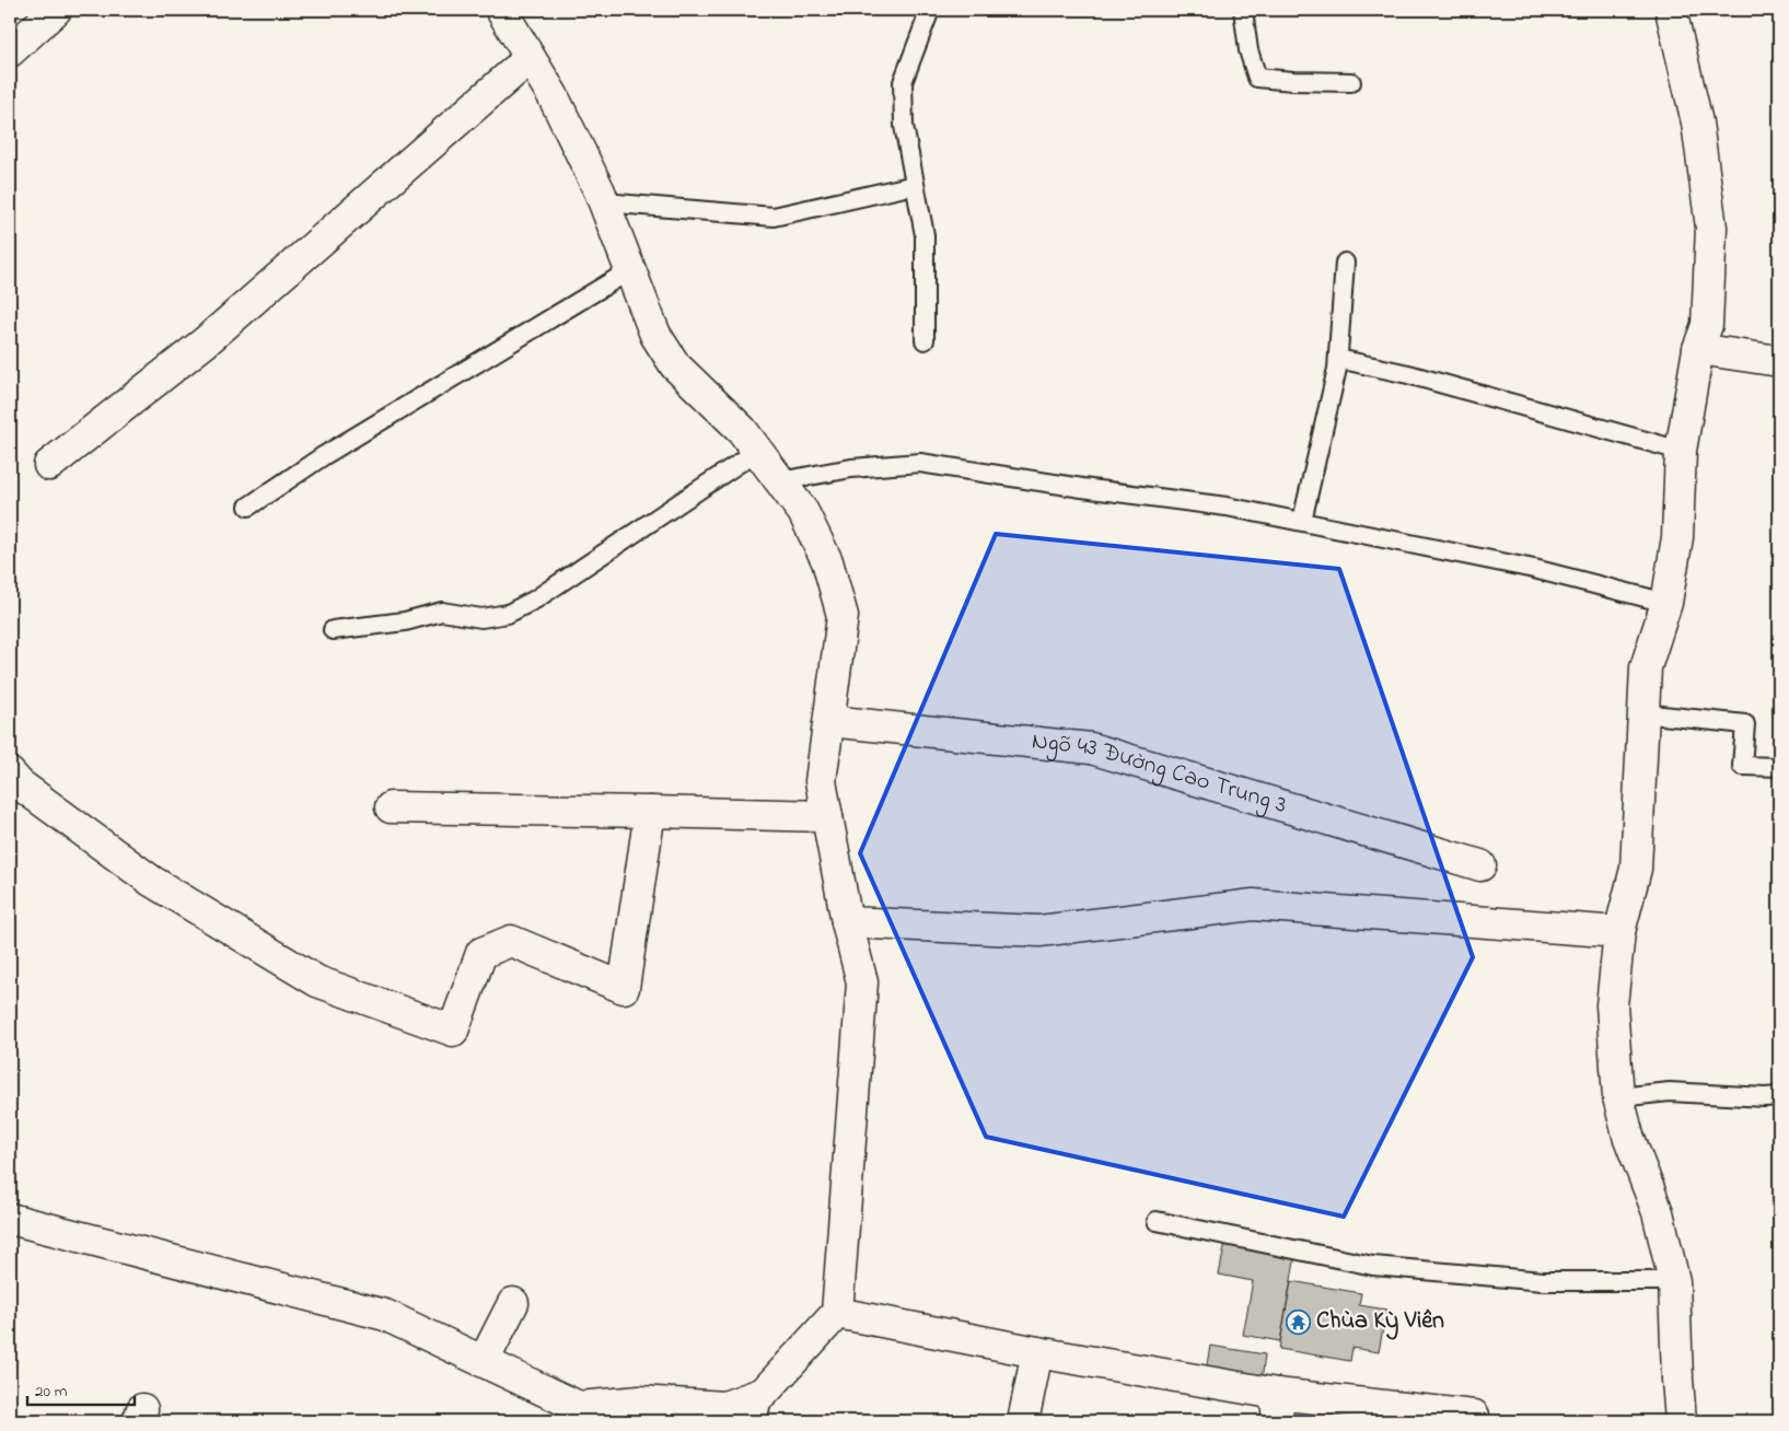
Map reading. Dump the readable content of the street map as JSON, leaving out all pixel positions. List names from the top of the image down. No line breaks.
{"streets":{"street":["Ngõ 43 Đường Cao Trung 3"]},"places":{"temple":["Chùa Kỳ Viên"]},"scale_bar":"20 m"}
